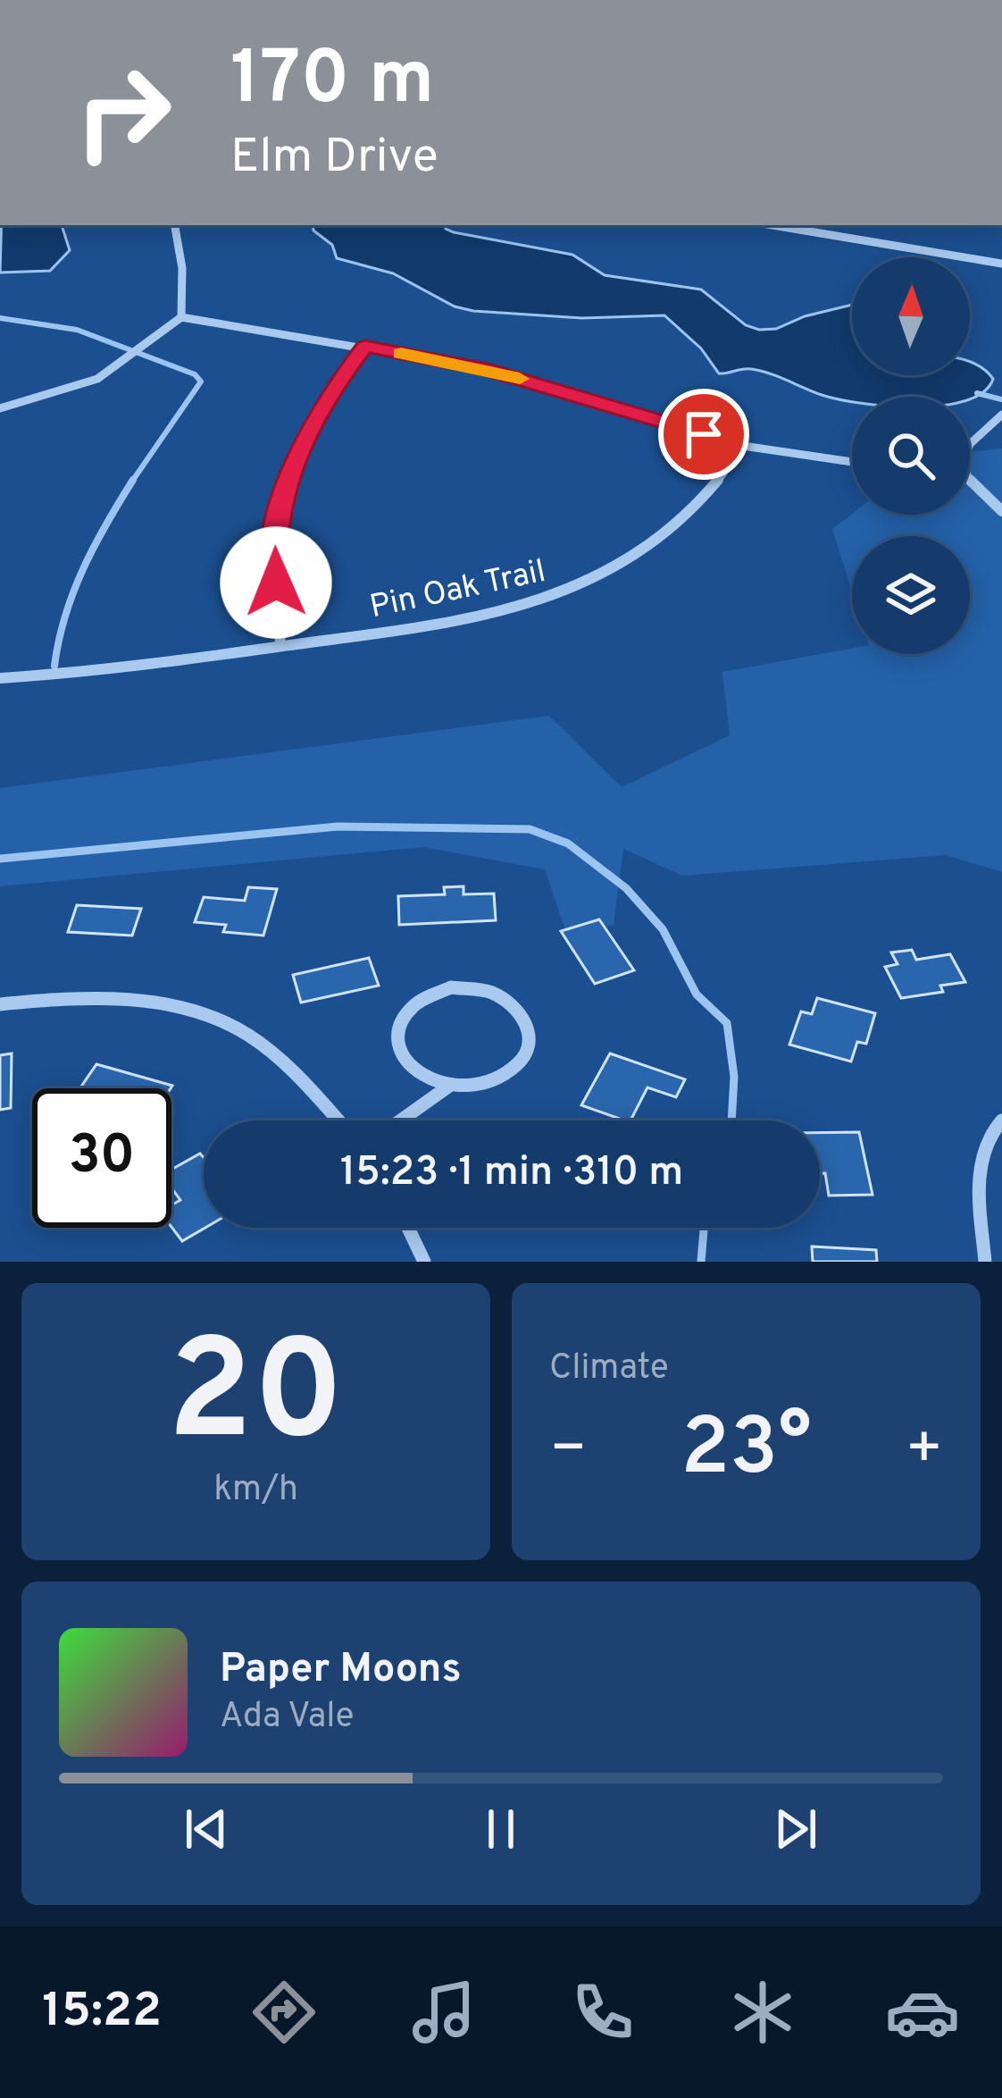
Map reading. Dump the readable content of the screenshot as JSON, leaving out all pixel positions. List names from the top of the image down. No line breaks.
{"streets":{"street":["Pin Oak Trail"]},"north":"top","page":{"turn":["170 m","Elm Drive"],"limit":"30","trip":"15:23 · 1 min · 310 m","tile":[["20","km/h"],"Climate"],"heat":["−","23°","+"],"song":["Paper Moons","Ada Vale"],"tabs":"15:22"}}
